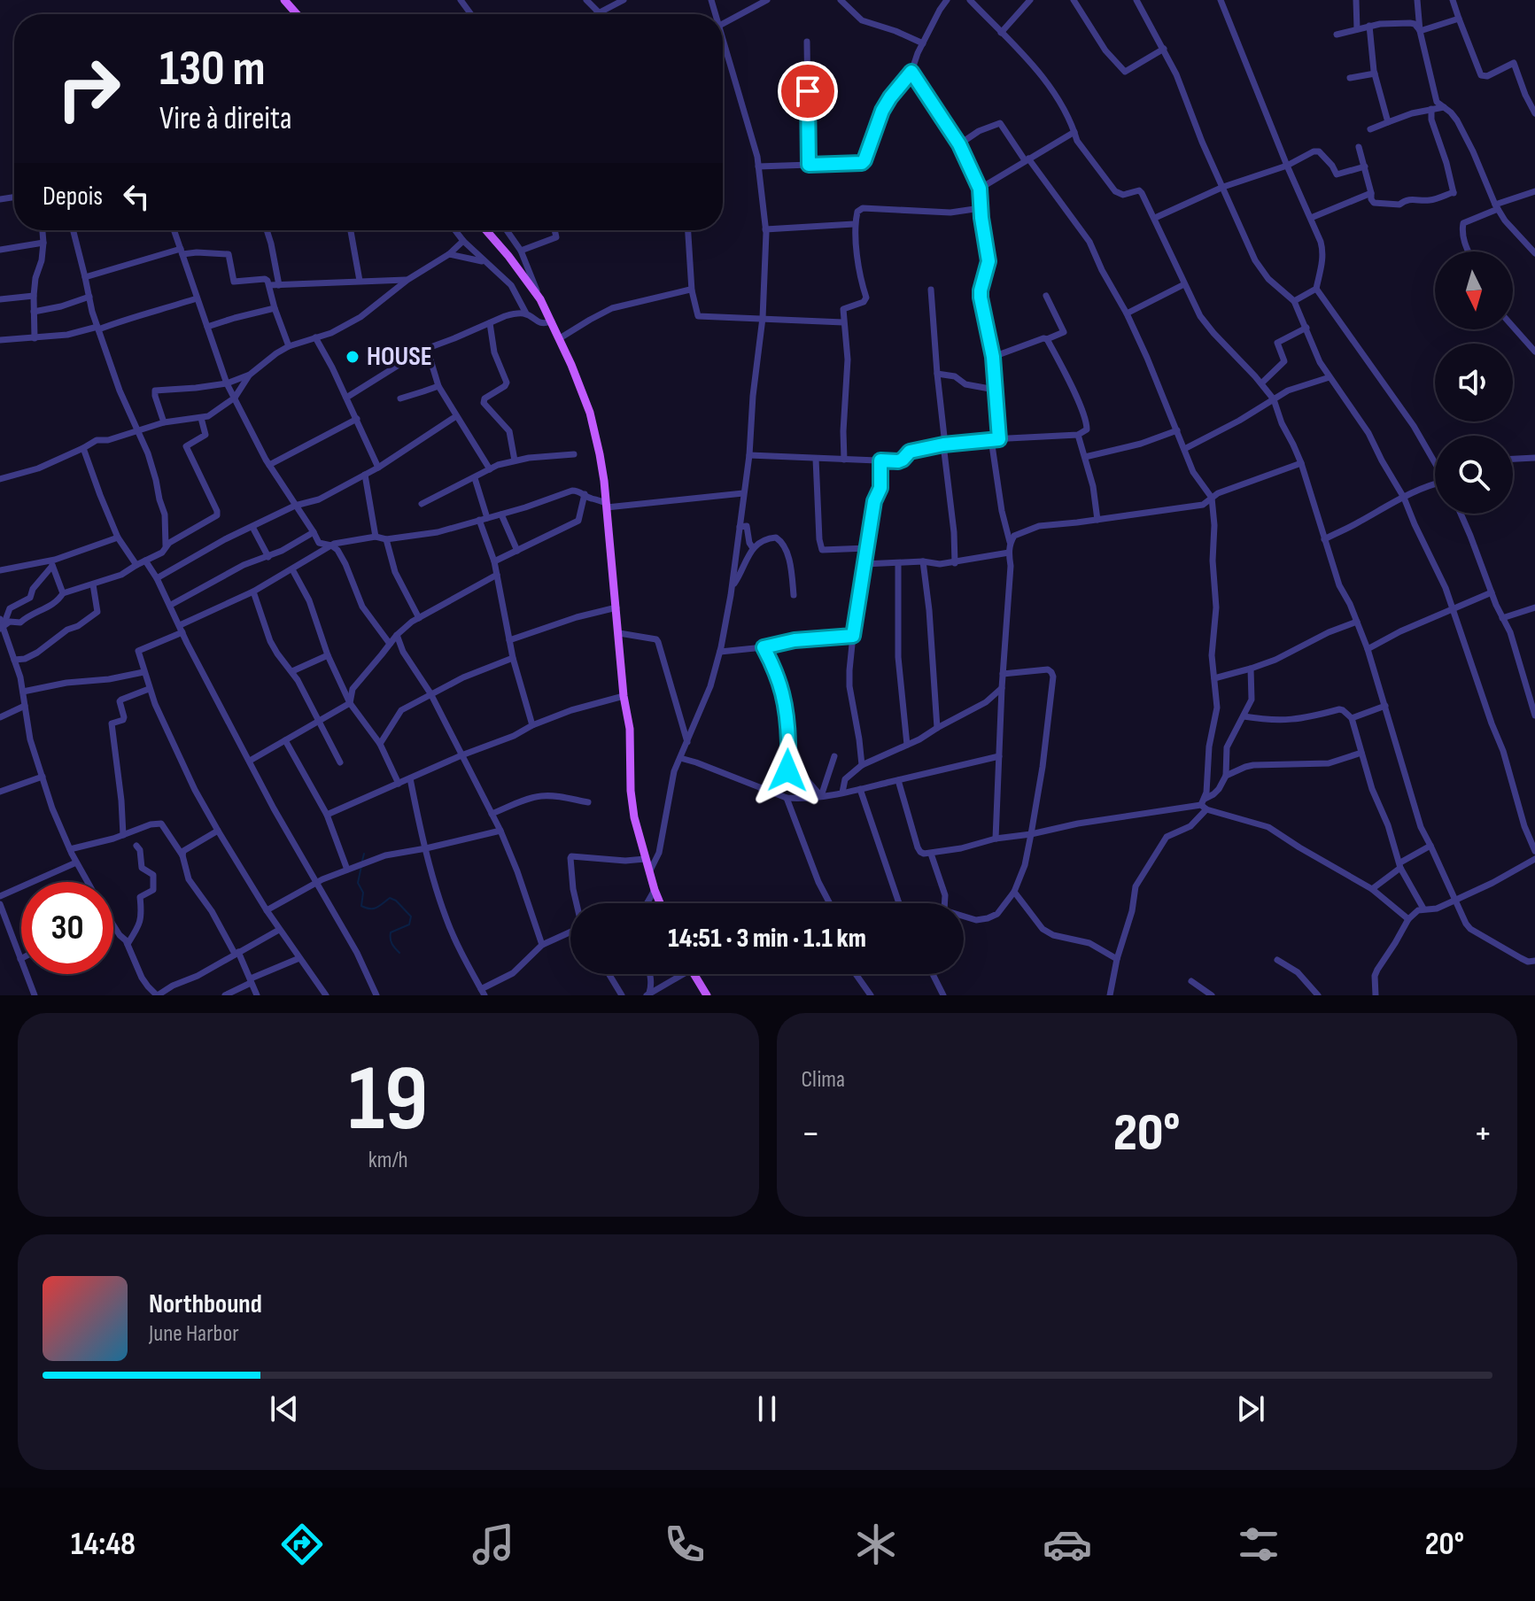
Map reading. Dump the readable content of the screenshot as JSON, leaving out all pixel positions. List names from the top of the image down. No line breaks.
{"places":["HOUSE"],"north":"bottom","page":{"turn":["130 m","Vire à direita"],"then":"Depois","limit":"30","trip":"14:51 · 3 min · 1.1 km","tile":[["19","km/h"],"Clima"],"heat":["−","20°","+"],"song":["Northbound","June Harbor"],"tabs":["14:48","20°"]}}
